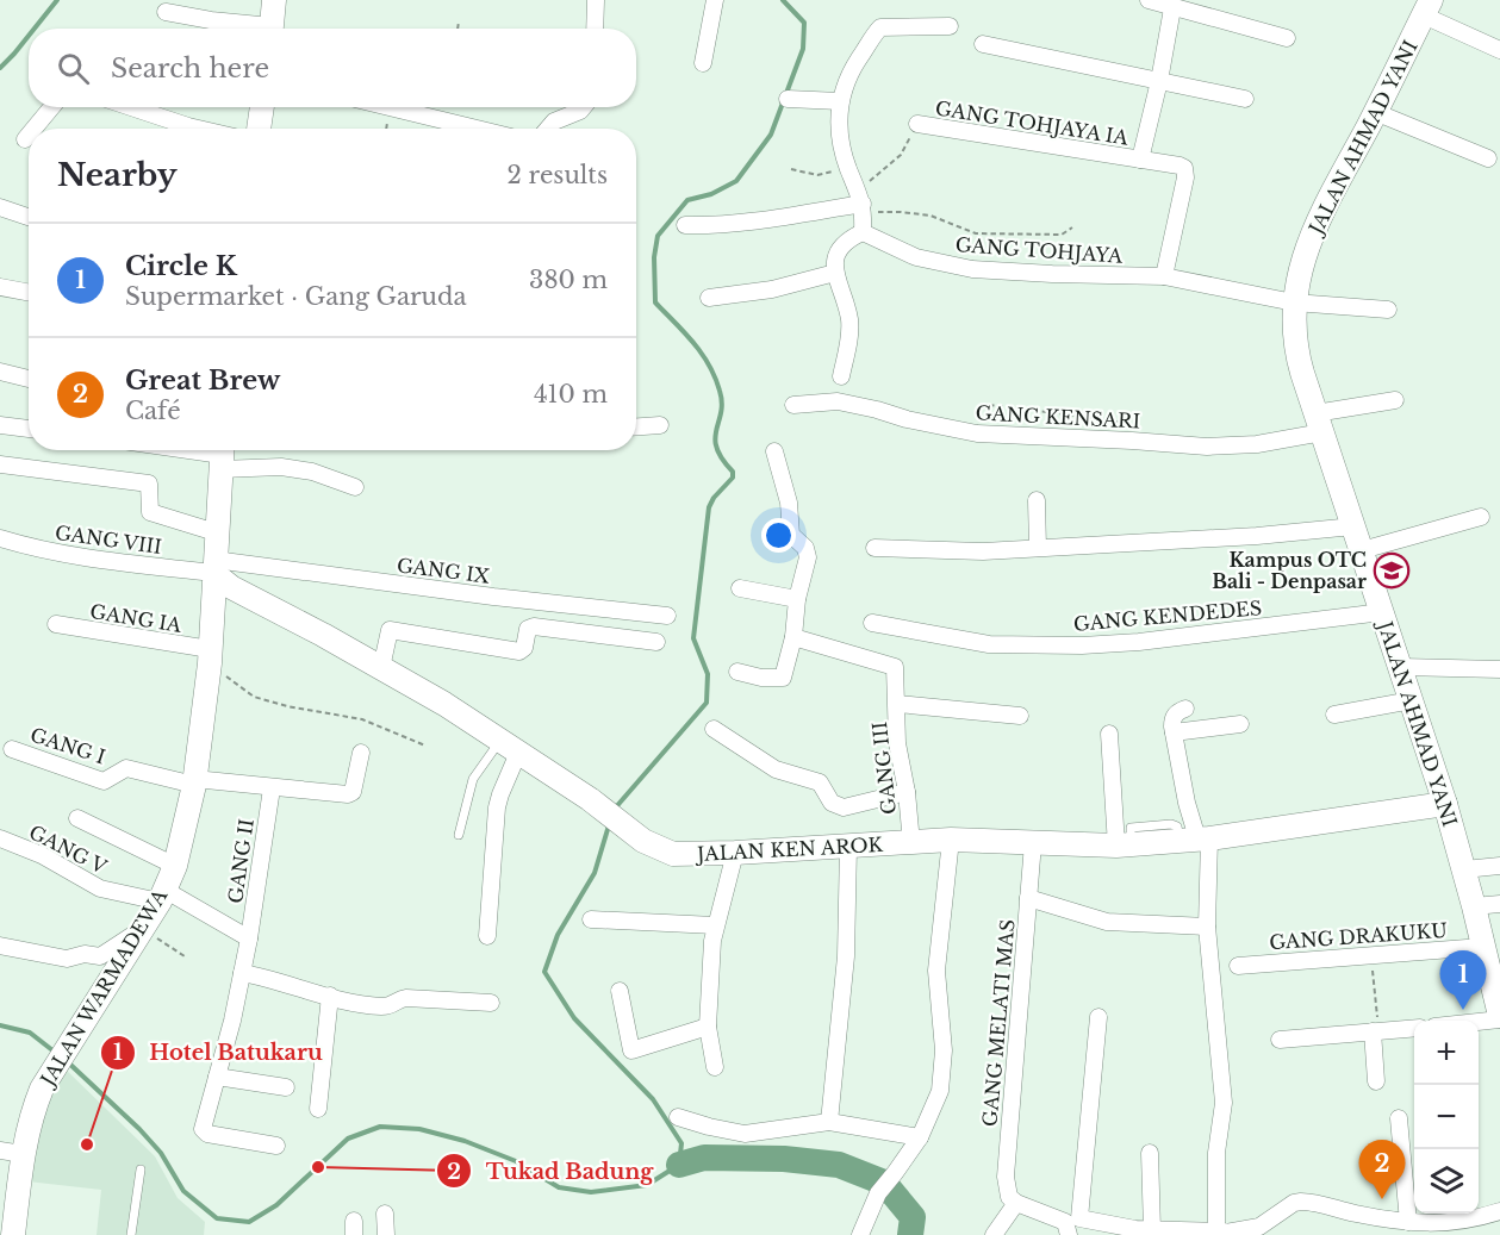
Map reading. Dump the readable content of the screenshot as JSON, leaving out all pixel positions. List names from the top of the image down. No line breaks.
{"streets":{"street":["GANG TOHJAYA IA","JALAN AHMAD YANI","GANG TOHJAYA","GANG KENSARI","GANG VIII","GANG IX","GANG KENDEDES","GANG IA","GANG I","GANG III","GANG V","JALAN KEN AROK","GANG II","GANG DRAKUKU","JALAN WARMADEWA","GANG MELATI MAS"]},"crossings":[["GANG TOHJAYA IA","GANG TOHJAYA"],["JALAN AHMAD YANI","GANG TOHJAYA"],["JALAN AHMAD YANI","GANG KENSARI"],["JALAN AHMAD YANI","GANG KENDEDES"],["JALAN AHMAD YANI","JALAN KEN AROK"],["JALAN AHMAD YANI","GANG DRAKUKU"],["GANG VIII","GANG IX"],["GANG VIII","JALAN KEN AROK"],["GANG VIII","JALAN WARMADEWA"],["GANG IX","JALAN KEN AROK"],["GANG IX","JALAN WARMADEWA"],["GANG IA","JALAN WARMADEWA"],["GANG I","JALAN WARMADEWA"],["GANG III","JALAN KEN AROK"],["GANG V","GANG II"],["GANG V","JALAN WARMADEWA"],["JALAN KEN AROK","JALAN WARMADEWA"],["JALAN KEN AROK","GANG MELATI MAS"]],"places":{"school or university":["Kampus OTC Bali - Denpasar"],"other":["Hotel Batukaru","Tukad Badung"]},"page":{"search":"Search here","heading":["Nearby","2 results"],"list":[{"mark":"1","name":"Circle K","note":"Supermarket · Gang Garuda","value":"380 m"},{"mark":"2","name":"Great Brew","note":"Café","value":"410 m"}],"pins":["1","2"],"map_buttons":["+","−"]}}
